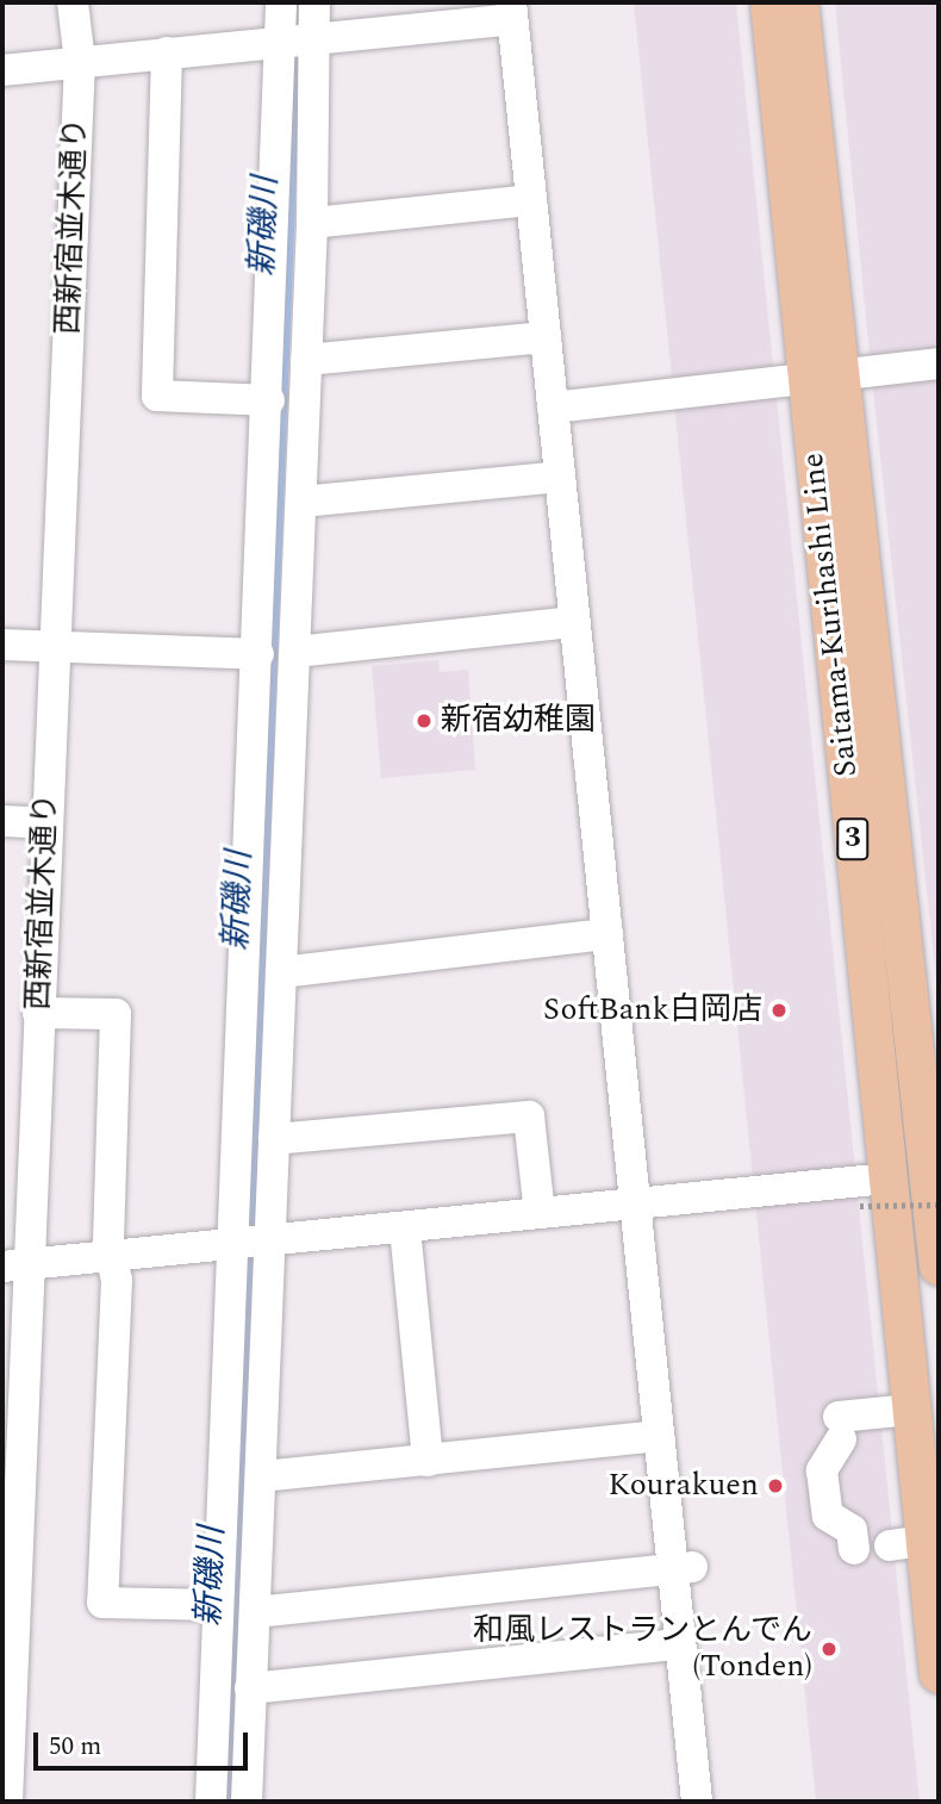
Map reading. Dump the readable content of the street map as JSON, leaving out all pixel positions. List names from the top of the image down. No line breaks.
{"streets":{"main road":["Saitama-Kurihashi Line","3"],"street":["西新宿並木通り"]},"water":["新磯川"],"places":["新宿幼稚園","SoftBank白岡店","Kourakuen","和風レストランとんでん (Tonden)"],"scale_bar":"50 m"}
